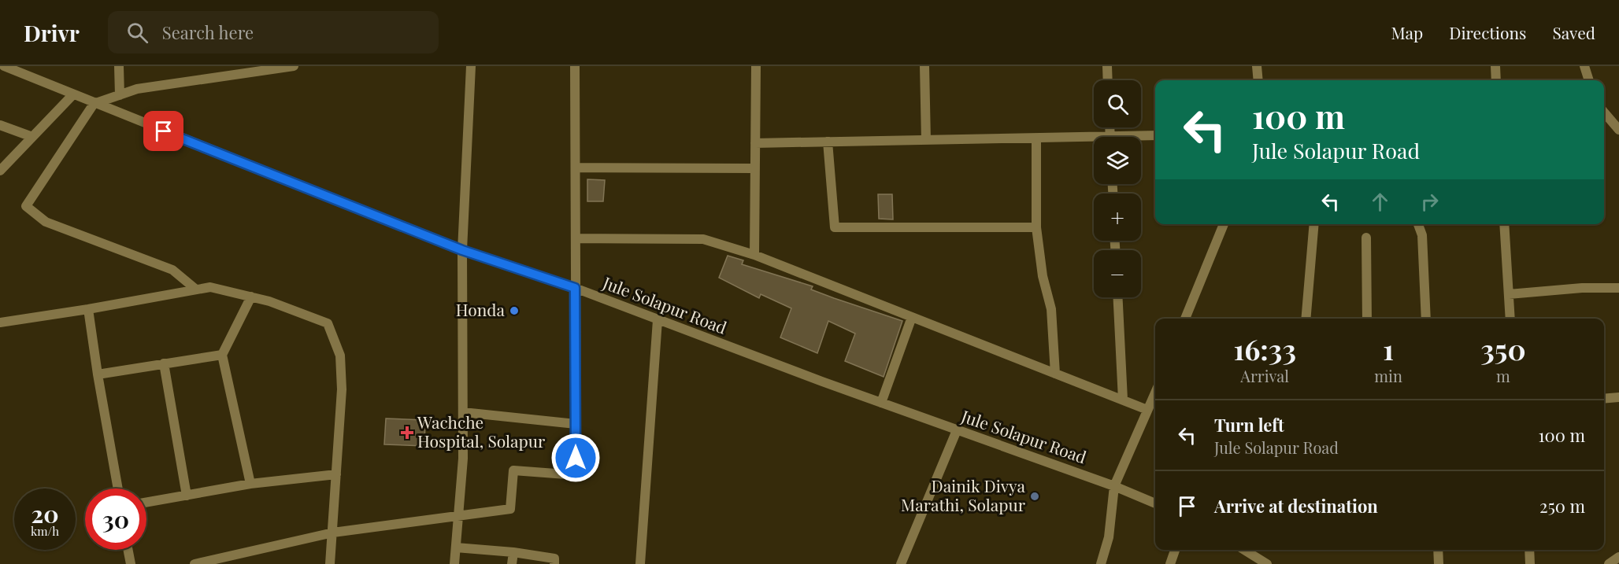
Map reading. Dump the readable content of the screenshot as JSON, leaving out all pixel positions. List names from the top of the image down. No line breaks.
{"streets":{"street":["Jule Solapur Road"]},"places":{"other":["Honda","Dainik Divya Marathi, Solapur"],"health":["Wachche Hospital, Solapur"]},"page":{"header":"Drivr","search":"Search here","nav":["Map","Directions","Saved"],"map_buttons":["+","−"],"turn":["100 m","Jule Solapur Road"],"eta":["16:33","Arrival","1","min","350","m"],"list":[{"name":"Turn left","note":"Jule Solapur Road","value":"100 m"},{"name":"Arrive at destination","value":"250 m"}],"speed":"20 km/h","limit":"30"}}
